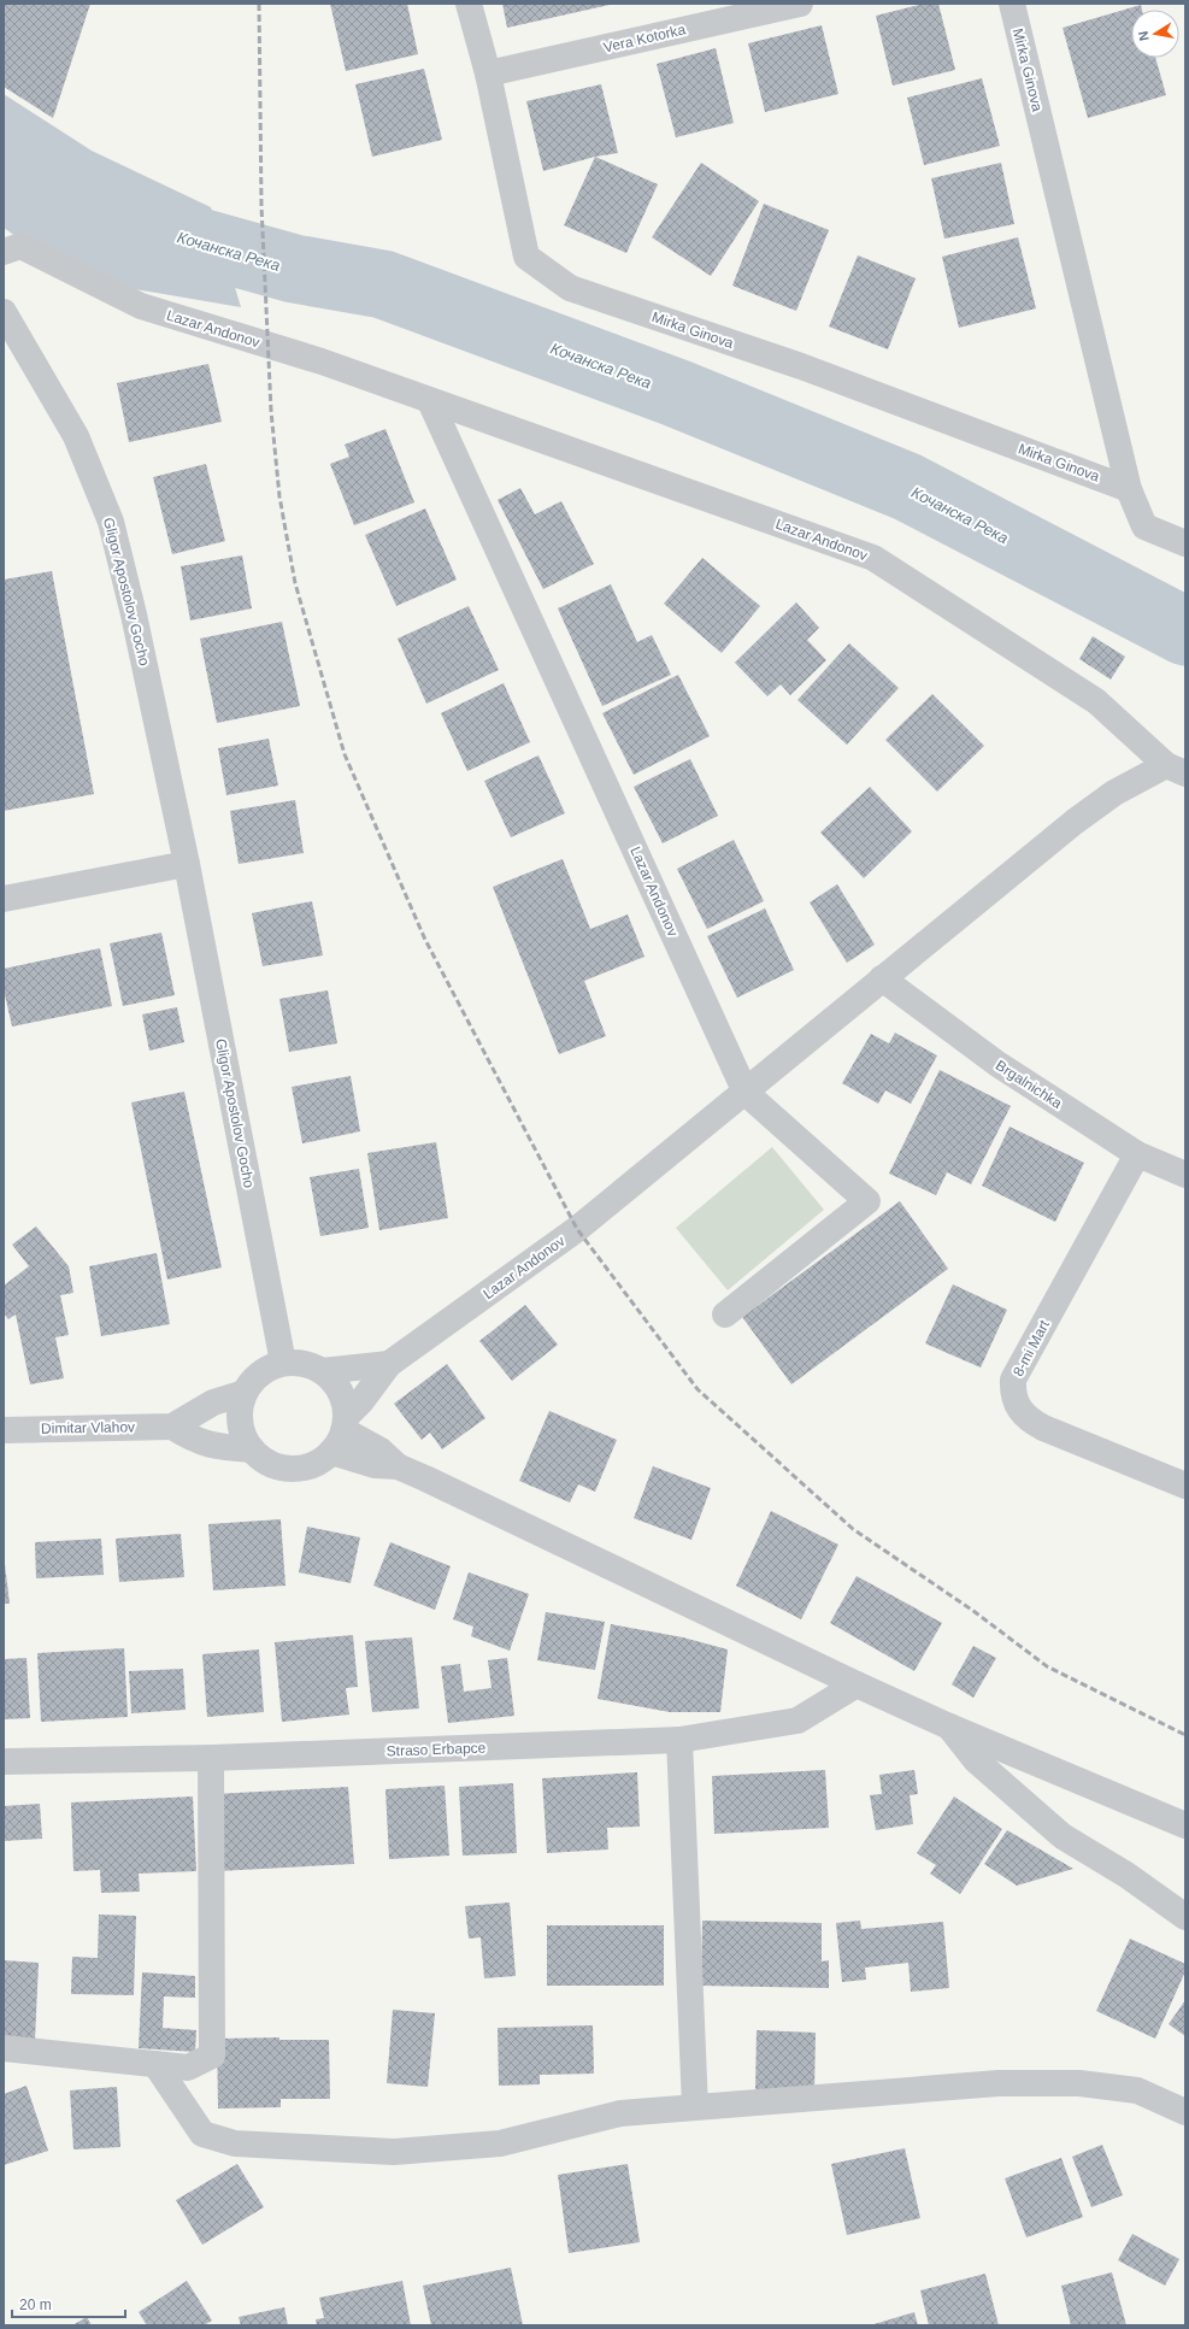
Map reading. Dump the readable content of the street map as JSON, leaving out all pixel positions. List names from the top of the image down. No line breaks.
{"streets":{"street":["Vera Kotorka","Mirka Ginova","Lazar Andonov","Gligor Apostolov Gocho","Brgalnichka","8-mi Mart","Dimitar Vlahov","Straso Erbapce"]},"crossings":[["Vera Kotorka","Mirka Ginova"],["Lazar Andonov","Gligor Apostolov Gocho"],["Lazar Andonov","Brgalnichka"],["Lazar Andonov","Dimitar Vlahov"],["Gligor Apostolov Gocho","Dimitar Vlahov"],["Brgalnichka","8-mi Mart"]],"water":["Кочанска Река"],"scale_bar":"20 m","north":"left"}
